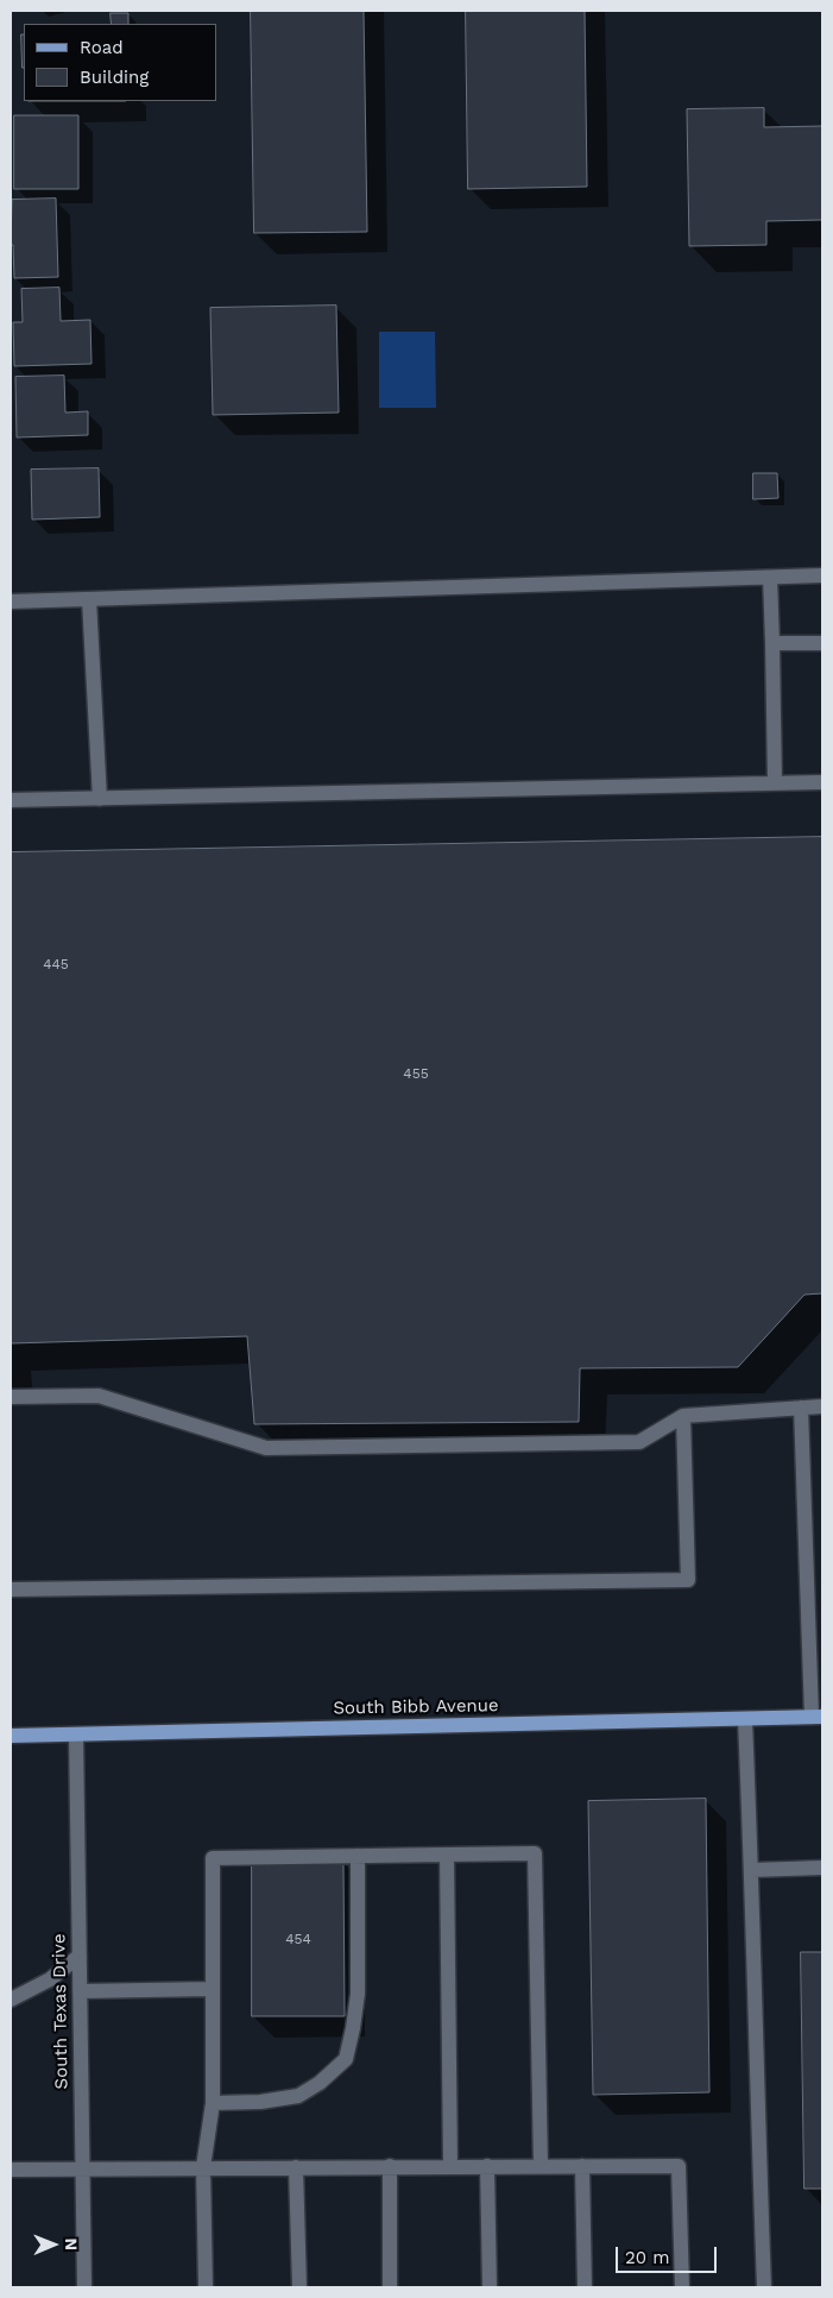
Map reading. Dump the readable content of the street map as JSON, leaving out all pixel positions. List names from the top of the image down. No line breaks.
{"streets":{"main road":["South Bibb Avenue"],"lane":["South Texas Drive"]},"crossings":[["South Bibb Avenue","South Texas Drive"]],"house_numbers":["445","455","454"],"legend":["Road","Building"],"scale_bar":"20 m","north":"right"}
